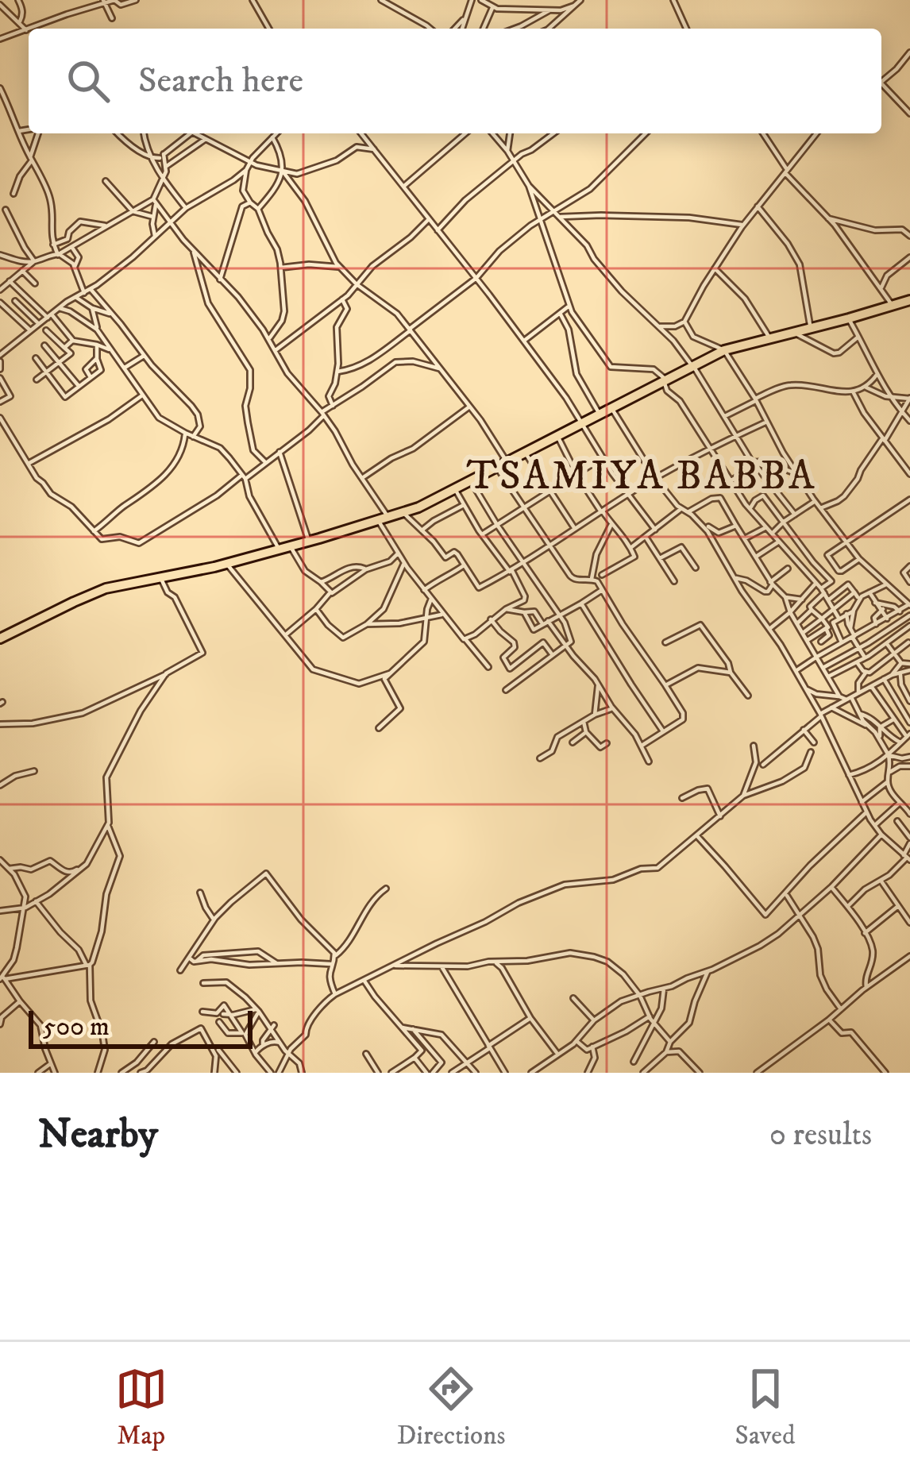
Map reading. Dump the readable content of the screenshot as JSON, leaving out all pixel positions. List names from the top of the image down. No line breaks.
{"districts":["TSAMIYA BABBA"],"scale_bar":"500 m","page":{"search":"Search here","scale":"500 m","heading":["Nearby","0 results"],"nav":["Map","Directions","Saved"]}}
